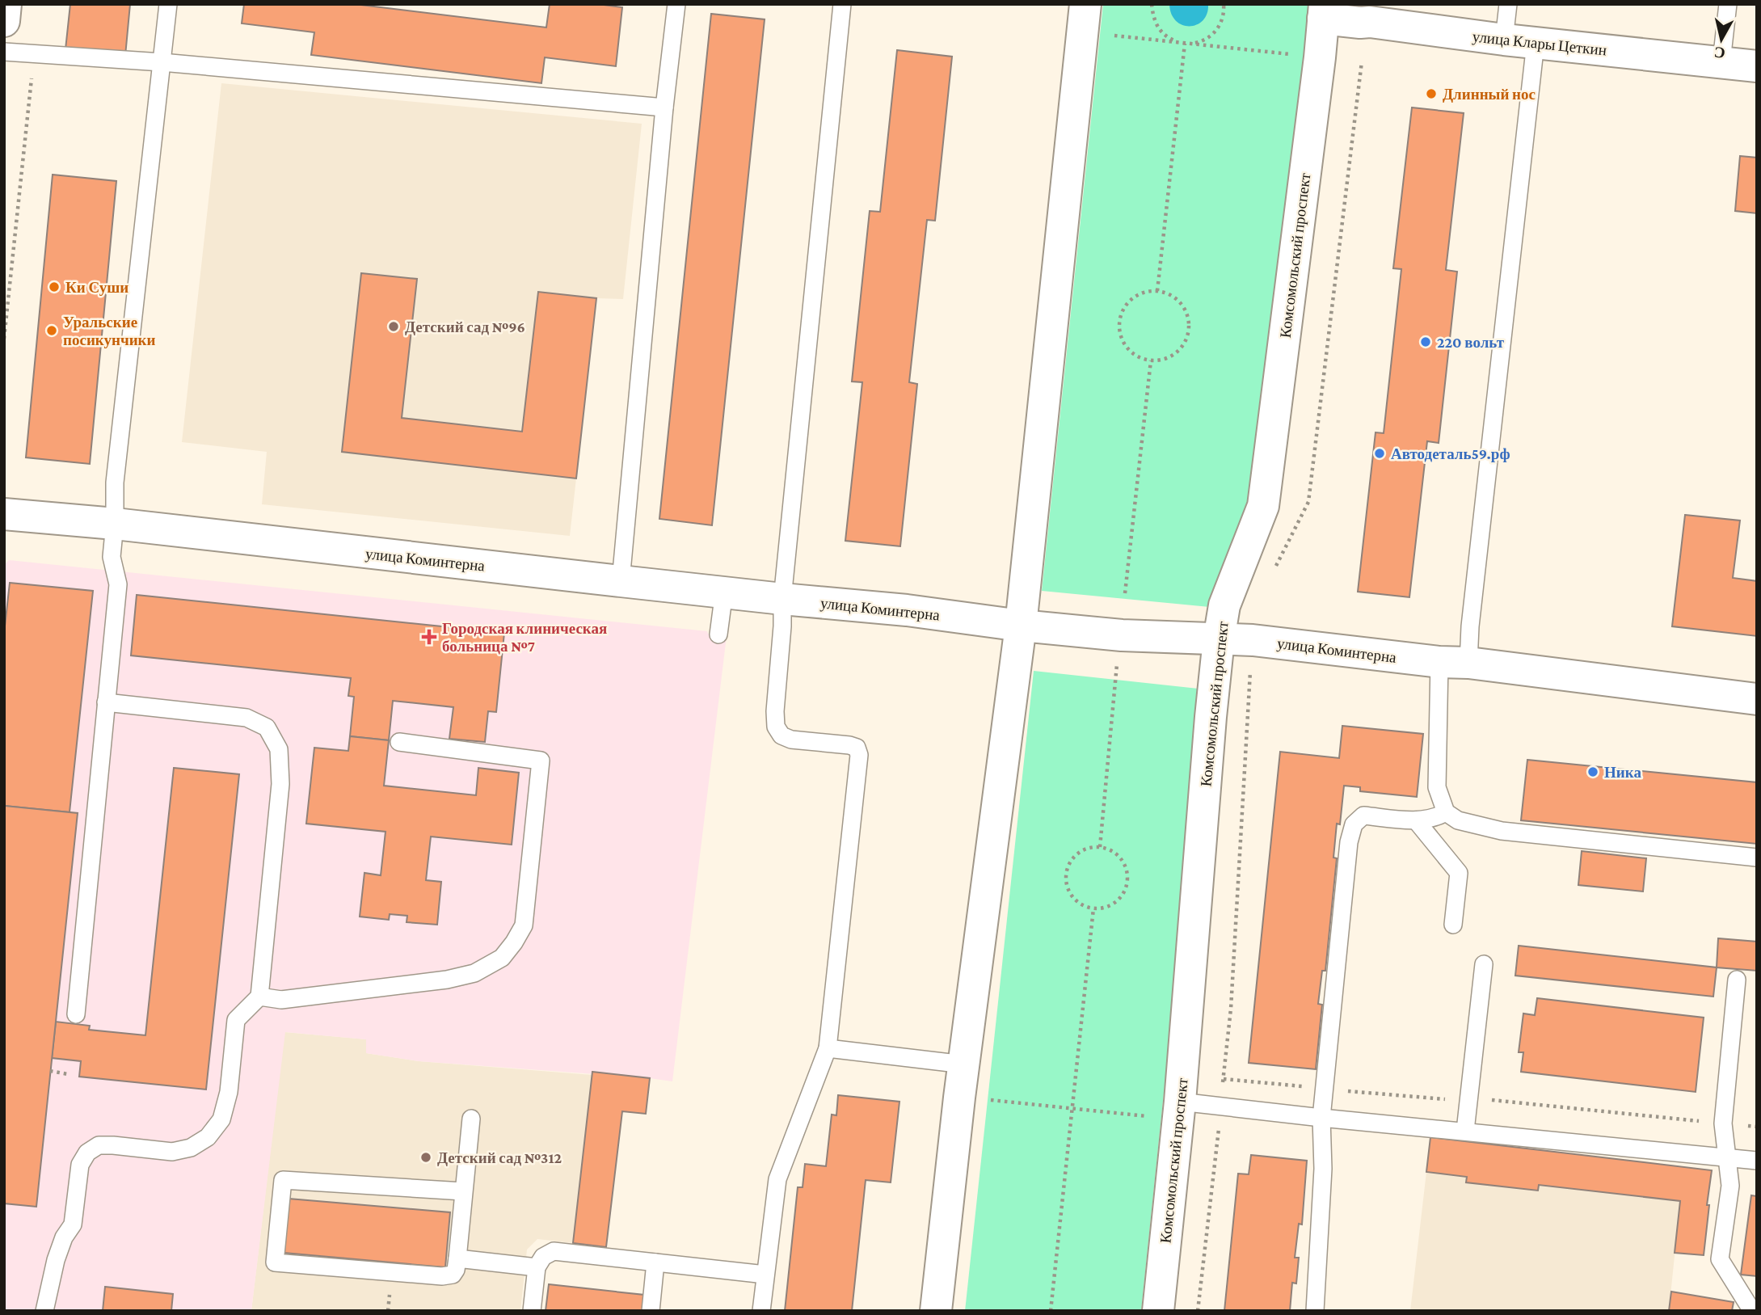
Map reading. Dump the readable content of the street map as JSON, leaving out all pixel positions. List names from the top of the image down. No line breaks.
{"streets":{"street":["улица Клары Цеткин","Комсомольский проспект","улица Коминтерна"]},"crossings":[["улица Клары Цеткин","Комсомольский проспект"],["Комсомольский проспект","улица Коминтерна"]],"places":{"other":["Длинный нос","Ки Суши","Детский сад №96","Уральские посикунчики","220 вольт","Автодеталь59.рф","Ника","Детский сад №312"],"health":["Городская клиническая больница №7"]},"north":"bottom"}
